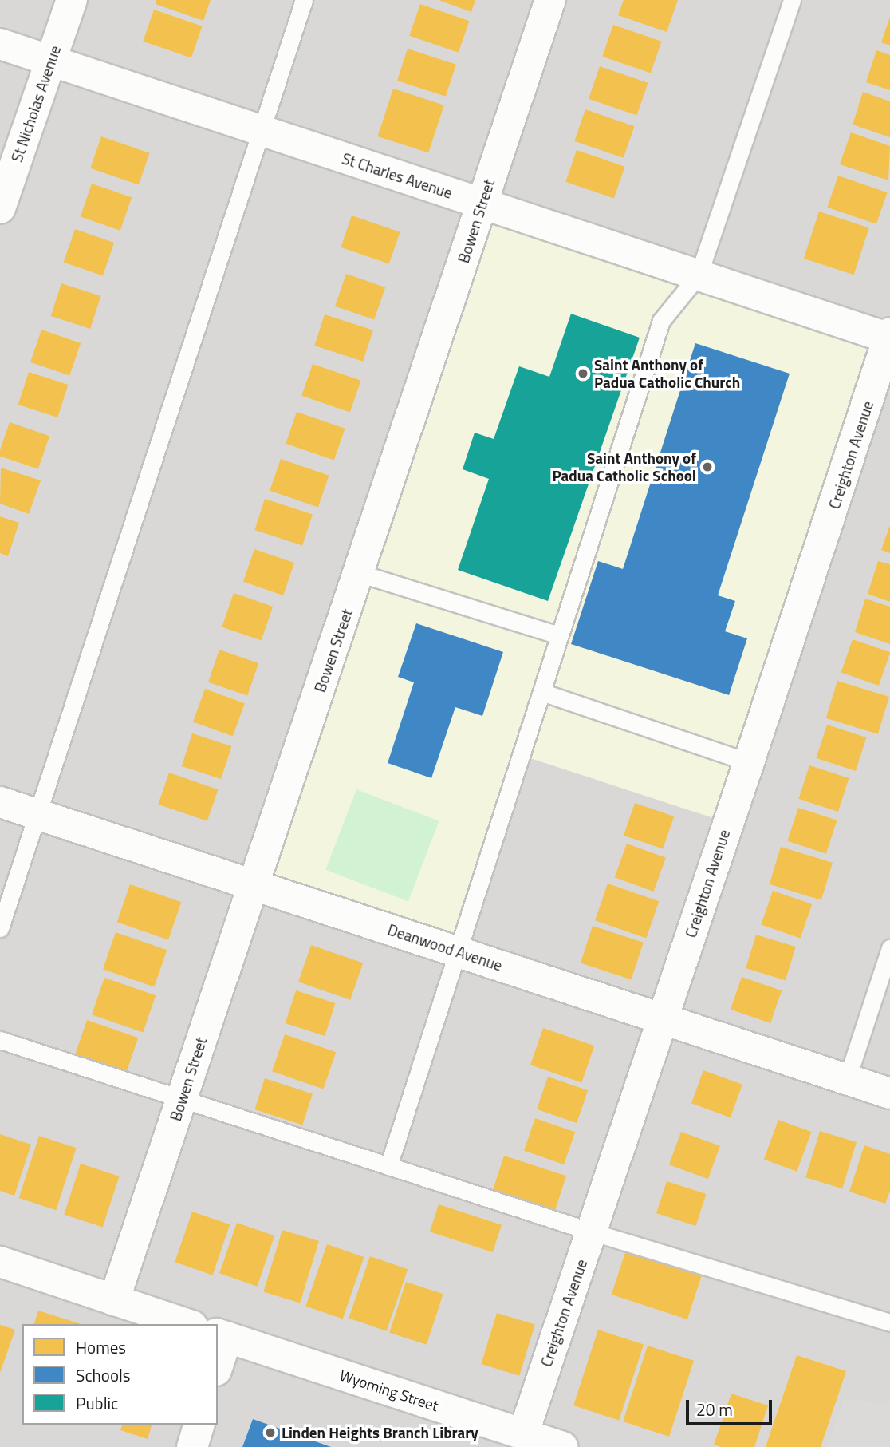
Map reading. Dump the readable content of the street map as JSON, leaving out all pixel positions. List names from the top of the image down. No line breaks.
{"streets":{"street":["St Nicholas Avenue","St Charles Avenue","Bowen Street","Creighton Avenue","Deanwood Avenue","Wyoming Street"]},"crossings":[["St Nicholas Avenue","St Charles Avenue"],["St Charles Avenue","Bowen Street"],["St Charles Avenue","Creighton Avenue"],["Bowen Street","Deanwood Avenue"],["Creighton Avenue","Deanwood Avenue"],["Creighton Avenue","Wyoming Street"]],"places":["Saint Anthony of Padua Catholic Church","Saint Anthony of Padua Catholic School","Linden Heights Branch Library"],"legend":["Homes","Schools","Public"],"scale_bar":"20 m"}
